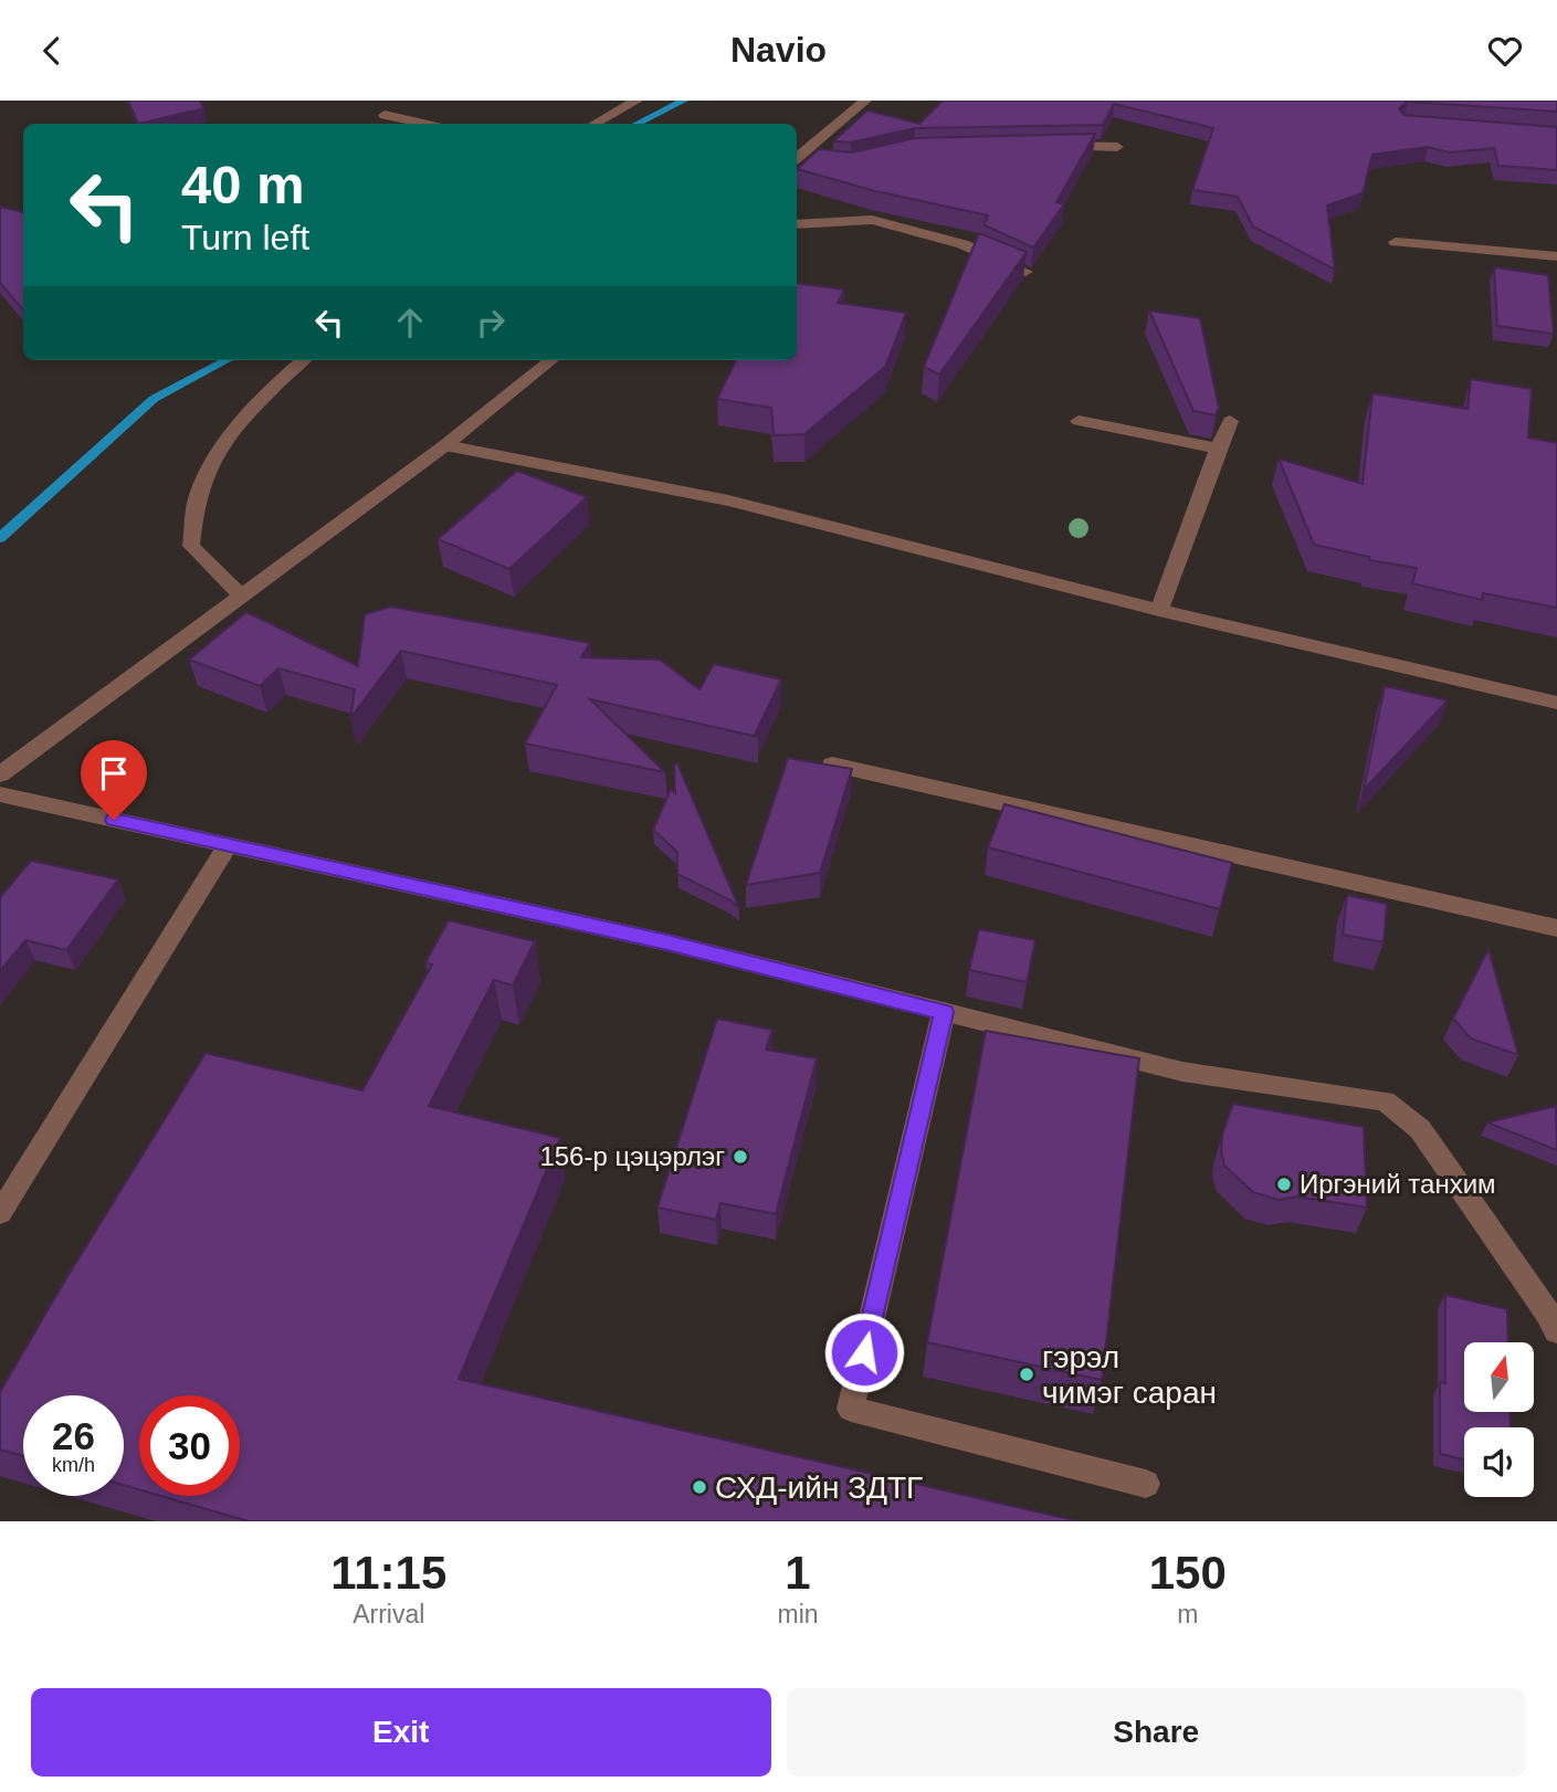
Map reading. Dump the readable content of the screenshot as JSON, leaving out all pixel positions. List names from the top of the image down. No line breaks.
{"places":["156-р цэцэрлэг","Иргэний танхим","гэрэл чимэг саран","СХД-ийн ЗДТГ"],"north":"top","page":{"header":"Navio","turn":["40 m","Turn left"],"speed":"26 km/h","limit":"30","eta":["11:15","Arrival","1","min","150","m"],"buttons":["Exit","Share"]}}
